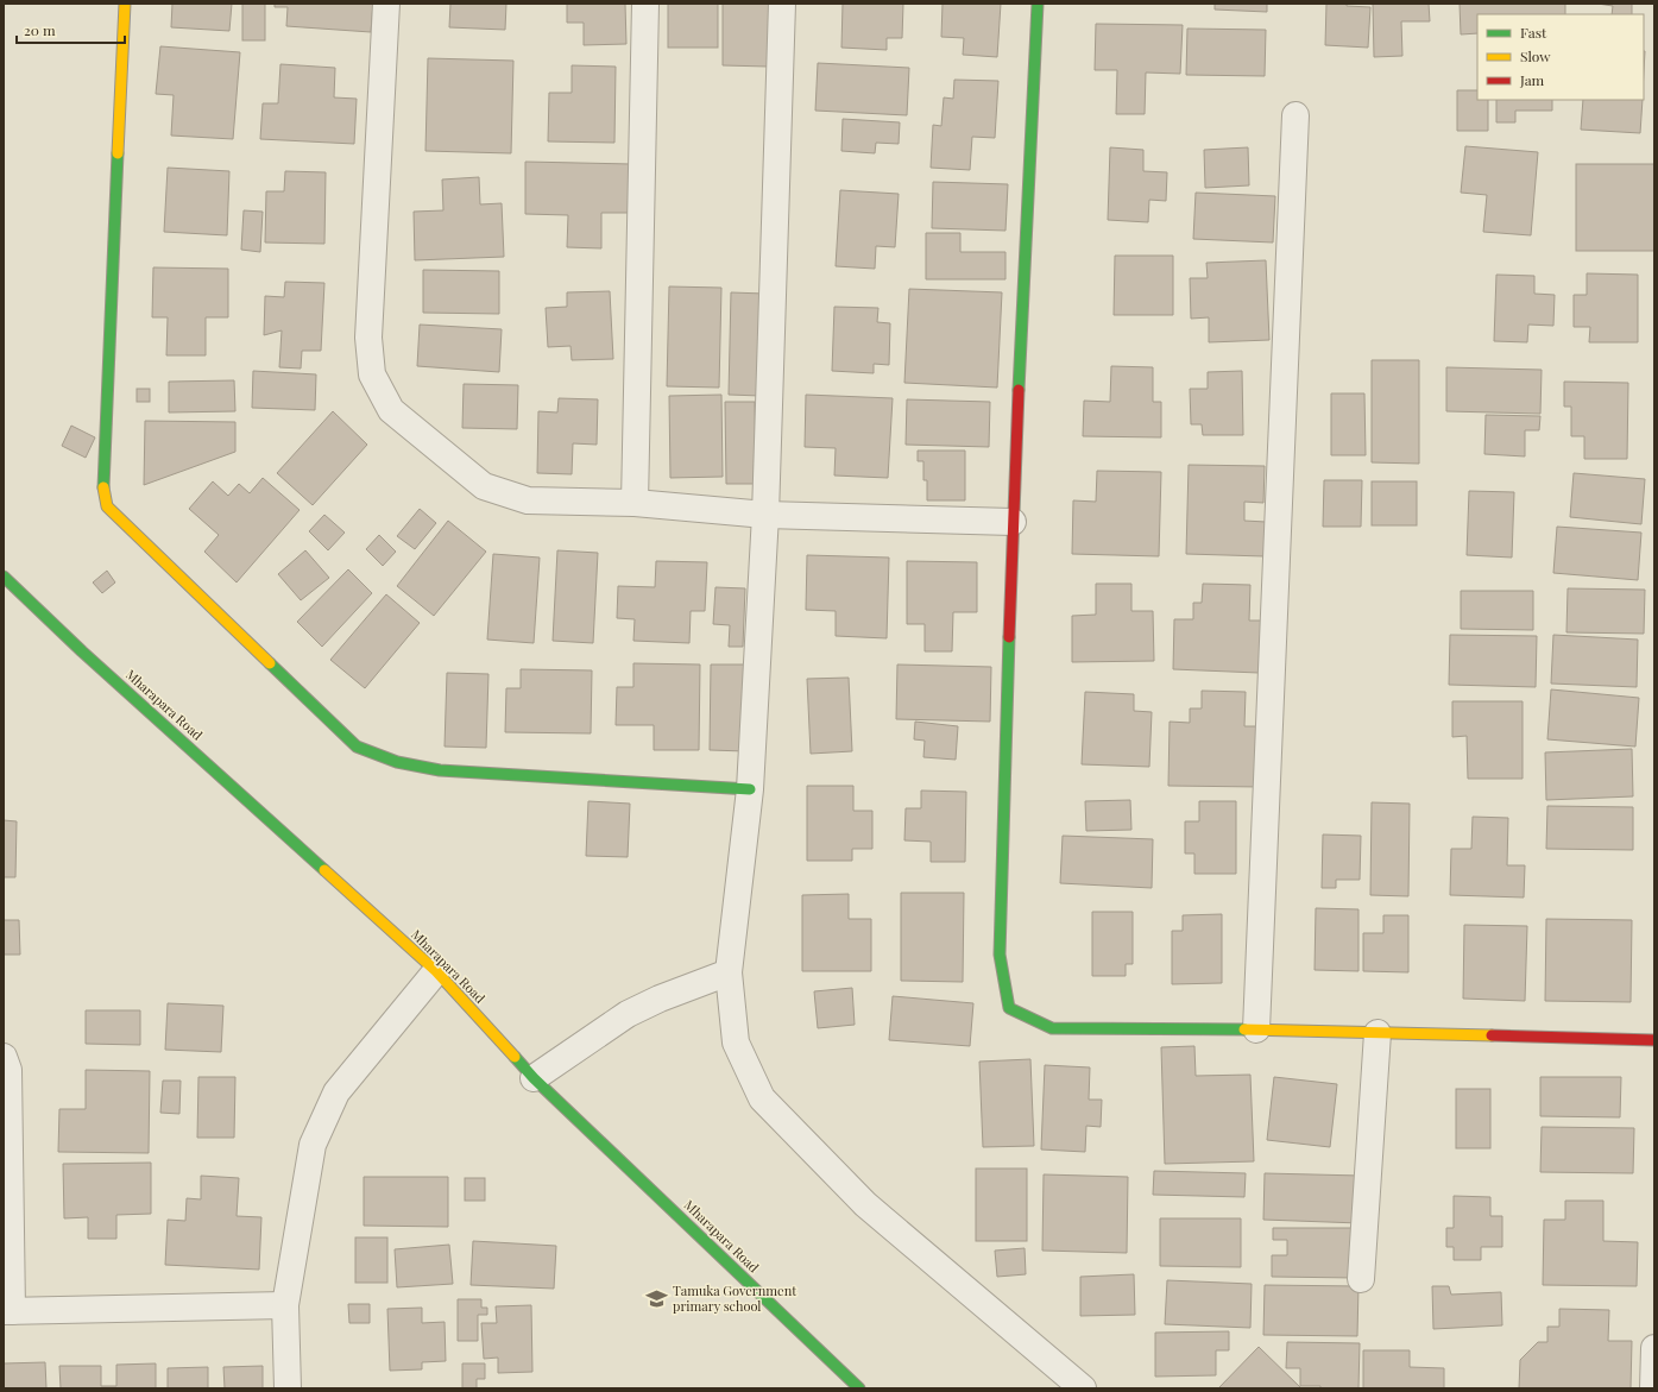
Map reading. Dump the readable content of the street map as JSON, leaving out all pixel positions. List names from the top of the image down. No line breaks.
{"streets":{"street":["Mharapara Road"]},"places":{"school or university":["Tamuka Government primary school"]},"legend":["Fast","Slow","Jam"],"scale_bar":"20 m"}
